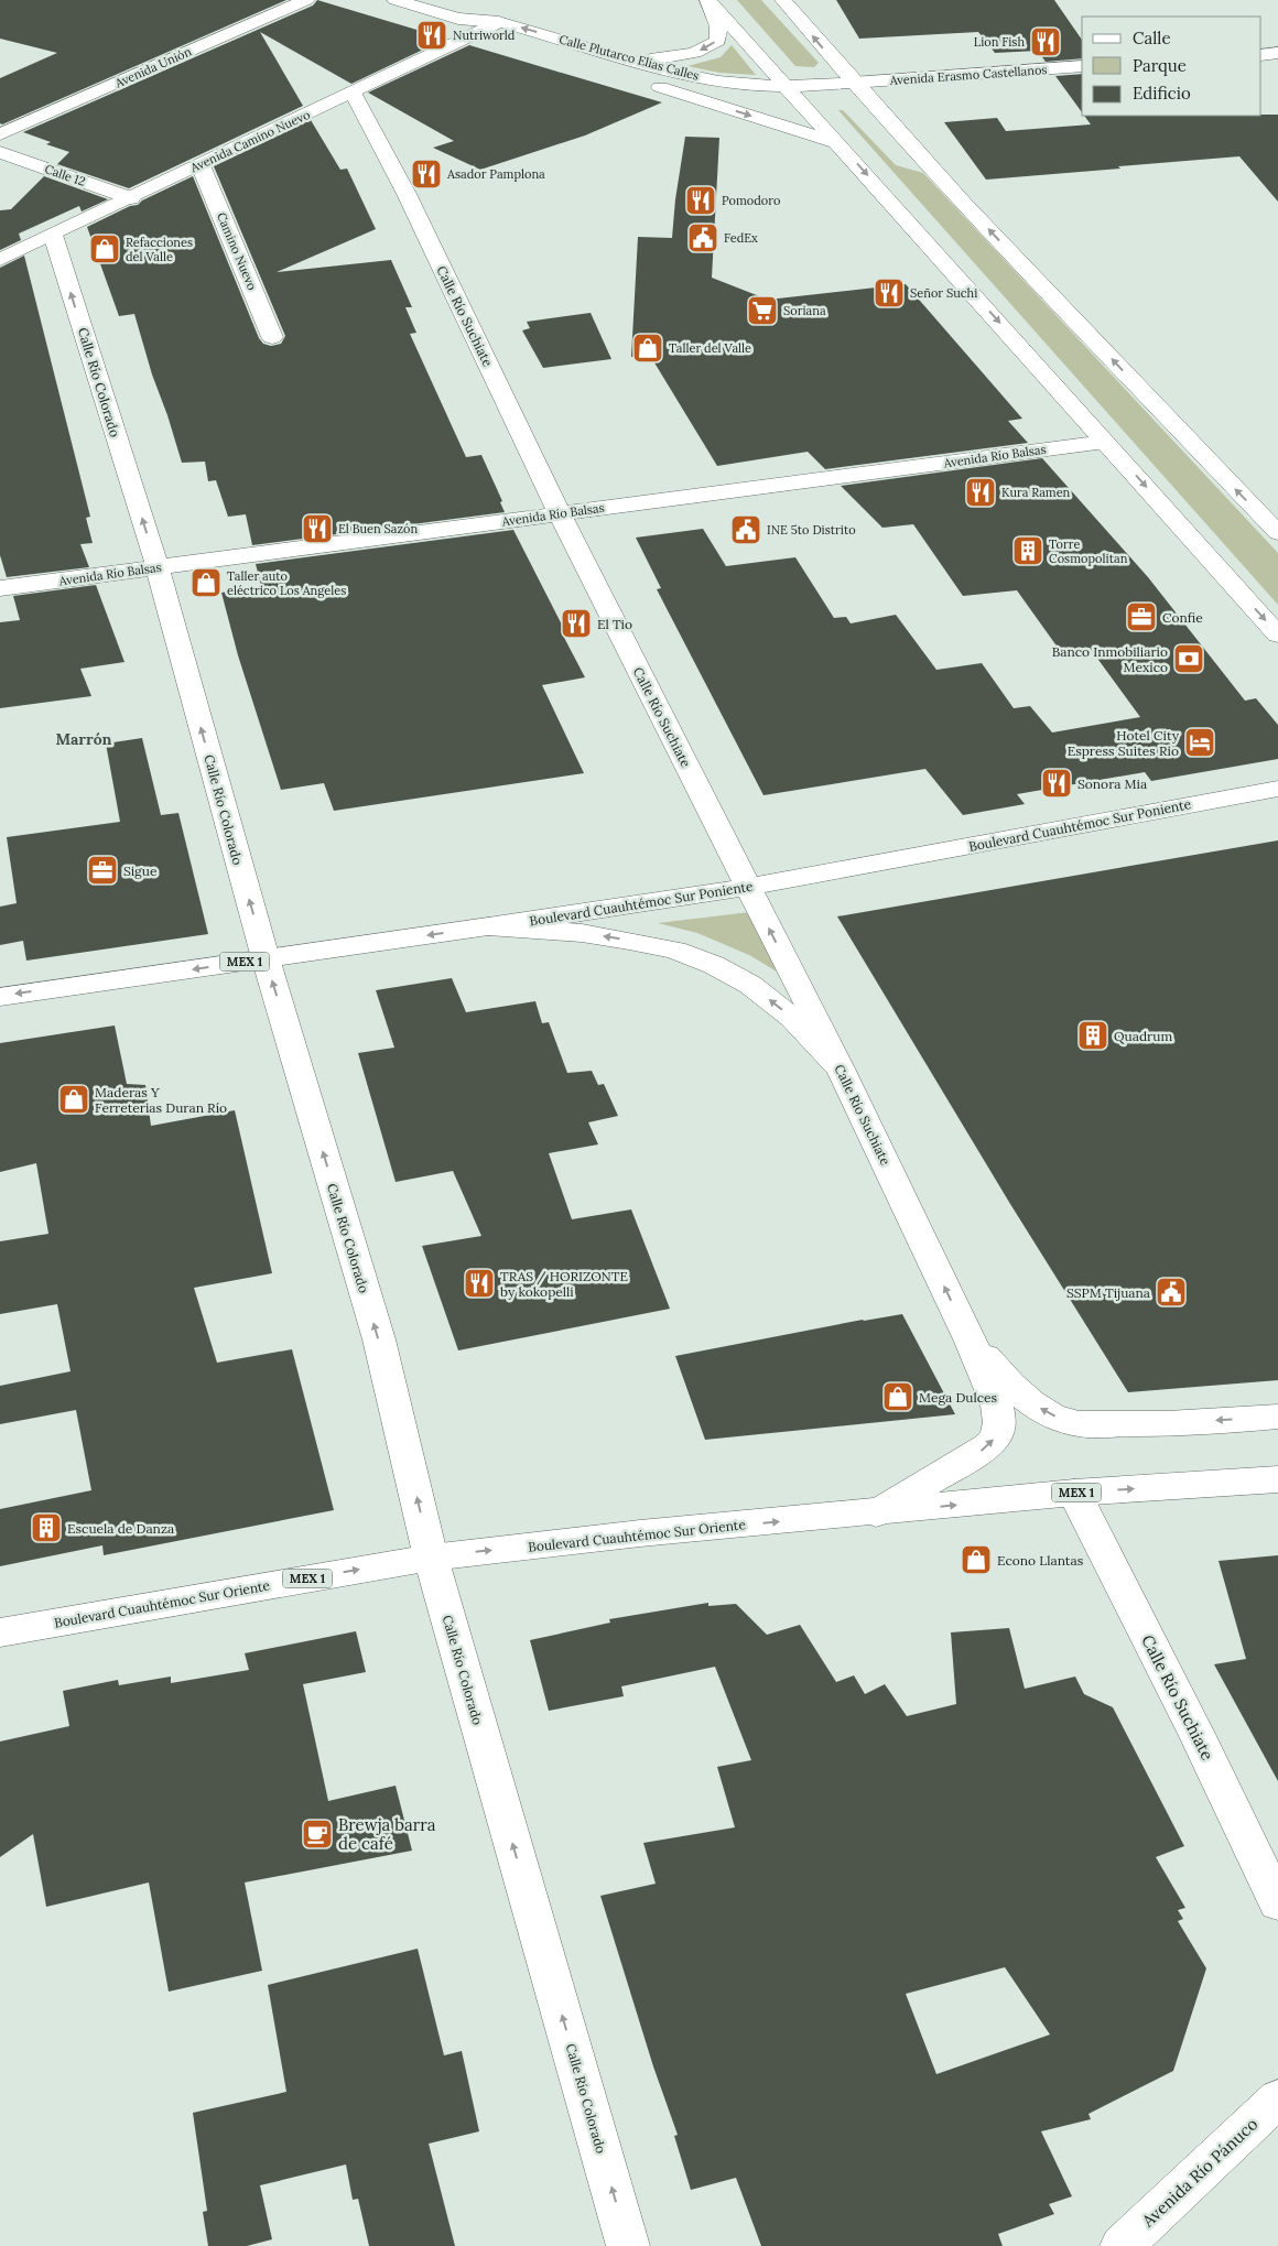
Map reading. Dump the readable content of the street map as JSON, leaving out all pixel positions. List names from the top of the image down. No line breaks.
{"streets":{"street":["Calle Plutarco Elias Calles","Avenida Unión","Avenida Erasmo Castellanos","Avenida Camino Nuevo","Calle 12","Camino Nuevo","Calle Río Suchiate","Calle Río Colorado","Avenida Río Balsas","Boulevard Cuauhtémoc Sur Poniente","MEX 1","Boulevard Cuauhtémoc Sur Oriente","Avenida Río Pánuco"]},"crossings":[["Calle Plutarco Elias Calles","Avenida Erasmo Castellanos"],["Calle Plutarco Elias Calles","Avenida Camino Nuevo"],["Avenida Camino Nuevo","Calle 12"],["Avenida Camino Nuevo","Camino Nuevo"],["Avenida Camino Nuevo","Calle Río Suchiate"],["Avenida Camino Nuevo","Calle Río Colorado"],["Calle Río Suchiate","Avenida Río Balsas"],["Calle Río Suchiate","Boulevard Cuauhtémoc Sur Poniente"],["Calle Río Suchiate","MEX 1"],["Calle Río Suchiate","Boulevard Cuauhtémoc Sur Oriente"],["Calle Río Colorado","Avenida Río Balsas"],["Calle Río Colorado","Boulevard Cuauhtémoc Sur Poniente"],["Calle Río Colorado","Boulevard Cuauhtémoc Sur Oriente"],["Boulevard Cuauhtémoc Sur Poniente","MEX 1"]],"one_way":["Calle Río Colorado","Boulevard Cuauhtémoc Sur Poniente","Boulevard Cuauhtémoc Sur Oriente"],"districts":["Marrón"],"places":{"restaurant":["Nutriworld","Lion Fish","Asador Pamplona","Pomodoro","Señor Suchi","Kura Ramen","El Buen Sazón","El Tio","Sonora Mia","TRAS / HORIZONTE by kokopelli"],"public building":["FedEx","INE 5to Distrito","SSPM Tijuana"],"shop":["Refacciones del Valle","Taller del Valle","Taller auto eléctrico Los Angeles","Maderas Y Ferreterias Duran Río","Mega Dulces","Econo Llantas"],"supermarket":["Soriana"],"building":["Torre Cosmopolitan","Quadrum","Escuela de Danza"],"office":["Confie","Sigue"],"bank":["Banco Inmobiliario Mexico"],"hotel":["Hotel City Espress Suites Rio"],"cafe":["Brewja barra de café"]},"legend":["Calle","Parque","Edificio"]}
